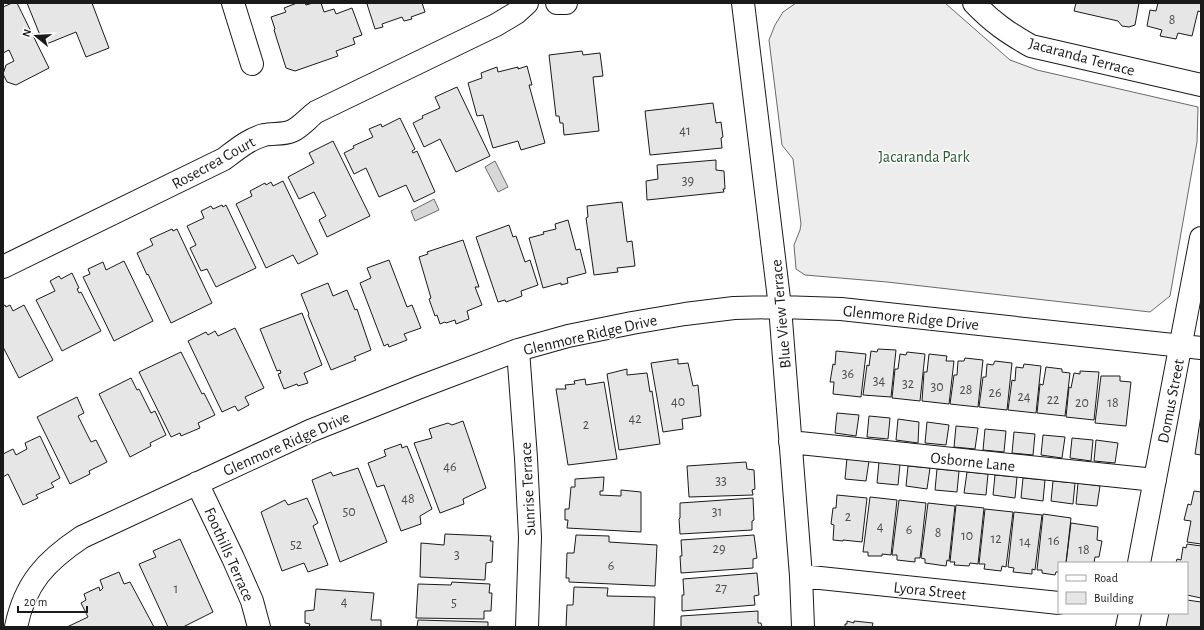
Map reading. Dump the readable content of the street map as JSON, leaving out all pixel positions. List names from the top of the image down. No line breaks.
{"streets":{"street":["Jacaranda Terrace","Rosecrea Court","Blue View Terrace","Glenmore Ridge Drive","Domus Street","Osborne Lane","Sunrise Terrace","Foothills Terrace","Lyora Street"]},"crossings":[["Blue View Terrace","Glenmore Ridge Drive"],["Blue View Terrace","Osborne Lane"],["Blue View Terrace","Lyora Street"],["Glenmore Ridge Drive","Domus Street"],["Glenmore Ridge Drive","Sunrise Terrace"],["Glenmore Ridge Drive","Foothills Terrace"],["Domus Street","Osborne Lane"]],"parks":["Jacaranda Park"],"house_numbers":["8","41","39","36","34","32","30","28","26","24","22","40","20","18","42","2","46","33","48","50","31","2","4","6","8","10","12","16","14","52","29","18","3","6","27","1","4","5"],"legend":["Road","Building"],"scale_bar":"20 m","north":"left"}
